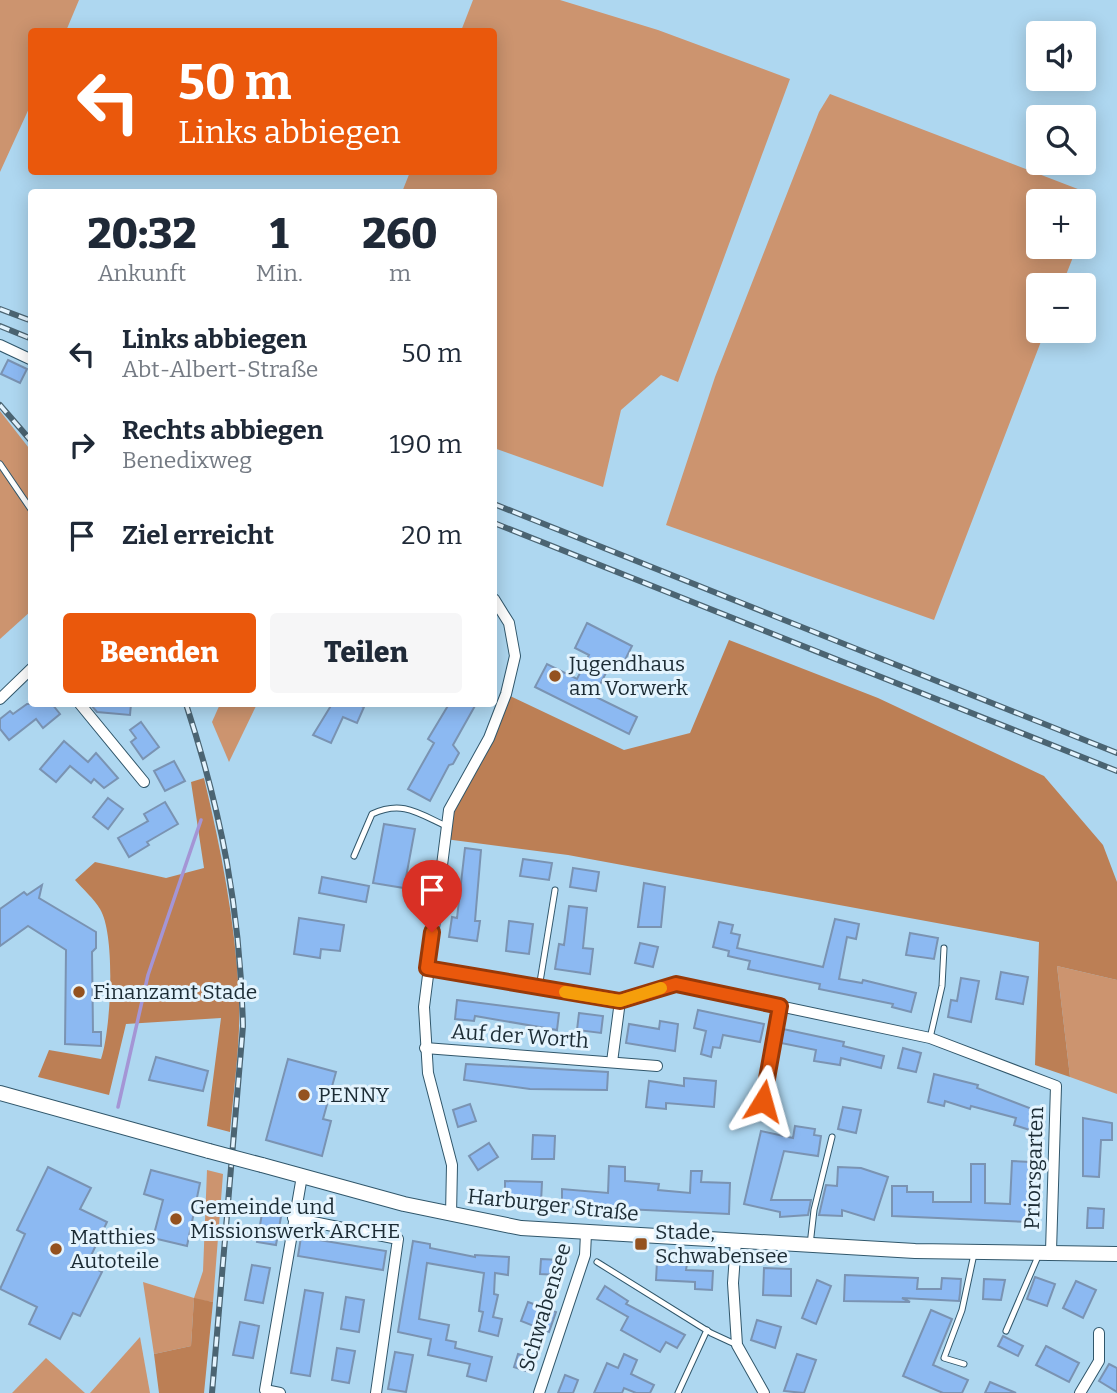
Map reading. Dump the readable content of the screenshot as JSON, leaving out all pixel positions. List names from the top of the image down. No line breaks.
{"streets":{"main road":["Harburger Straße"],"street":["Auf der Worth","Priorsgarten","Schwabensee"]},"crossings":[["Priorsgarten","Harburger Straße"],["Harburger Straße","Schwabensee"]],"places":{"other":["Jugendhaus am Vorwerk","Finanzamt Stade","PENNY","Gemeinde und Missionswerk ARCHE","Matthies Autoteile"],"transit":["Stade, Schwabensee"]},"page":{"map_buttons":["+","−"],"turn":["50 m","Links abbiegen"],"eta":["20:32","Ankunft","1","Min.","260","m"],"list":[{"name":"Links abbiegen","note":"Abt-Albert-Straße","value":"50 m"},{"name":"Rechts abbiegen","note":"Benedixweg","value":"190 m"},{"name":"Ziel erreicht","value":"20 m"}],"buttons":["Beenden","Teilen"]}}
